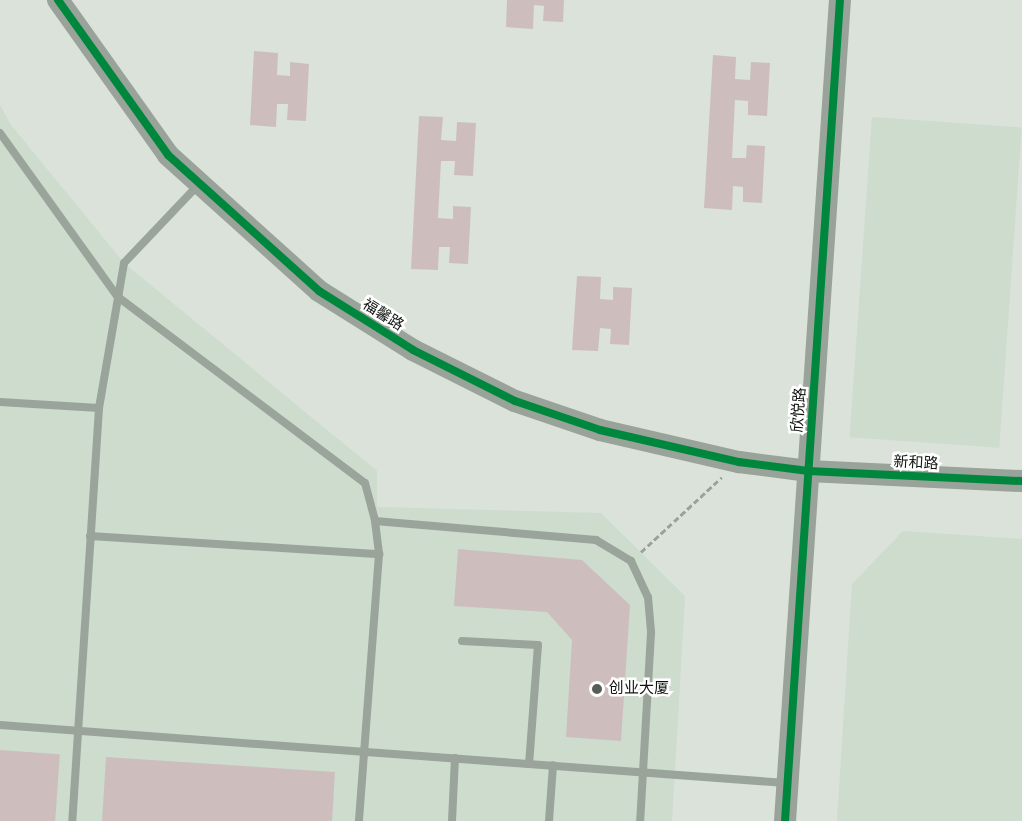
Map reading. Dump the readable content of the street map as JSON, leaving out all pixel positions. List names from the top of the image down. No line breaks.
{"streets":{"street":["福馨路","欣悦路","新和路"]},"crossings":[["福馨路","欣悦路"],["福馨路","新和路"],["欣悦路","新和路"]],"places":["创业大厦"]}
